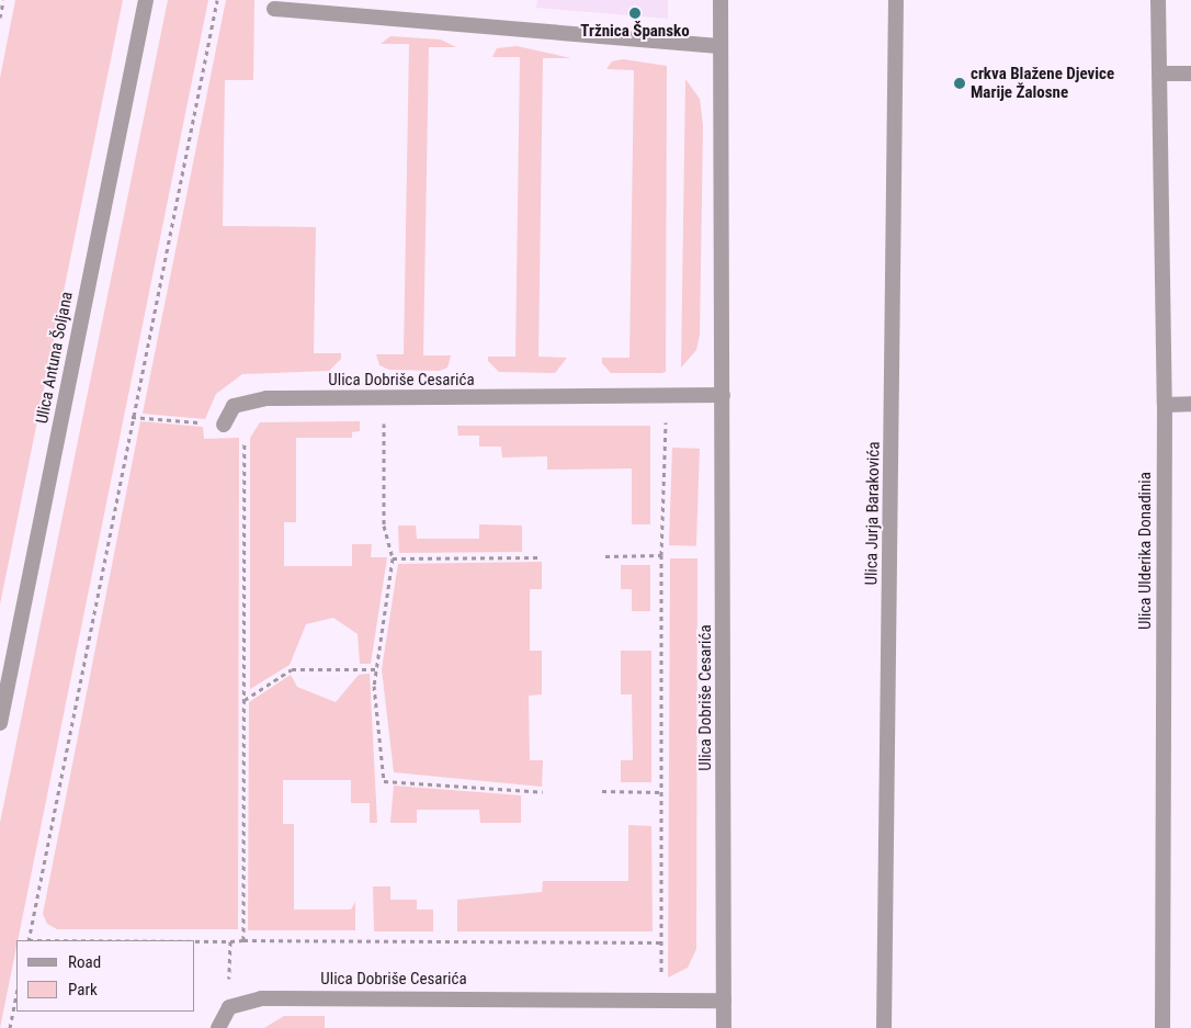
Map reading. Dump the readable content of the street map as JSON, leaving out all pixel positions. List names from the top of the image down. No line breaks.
{"streets":{"street":["Ulica Antuna Šoljana","Ulica Dobriše Cesarića","Ulica Jurja Barakovića","Ulica Ulderika Donadinia"]},"places":["Tržnica Špansko","crkva Blažene Djevice Marije Žalosne"],"legend":["Road","Park"]}
